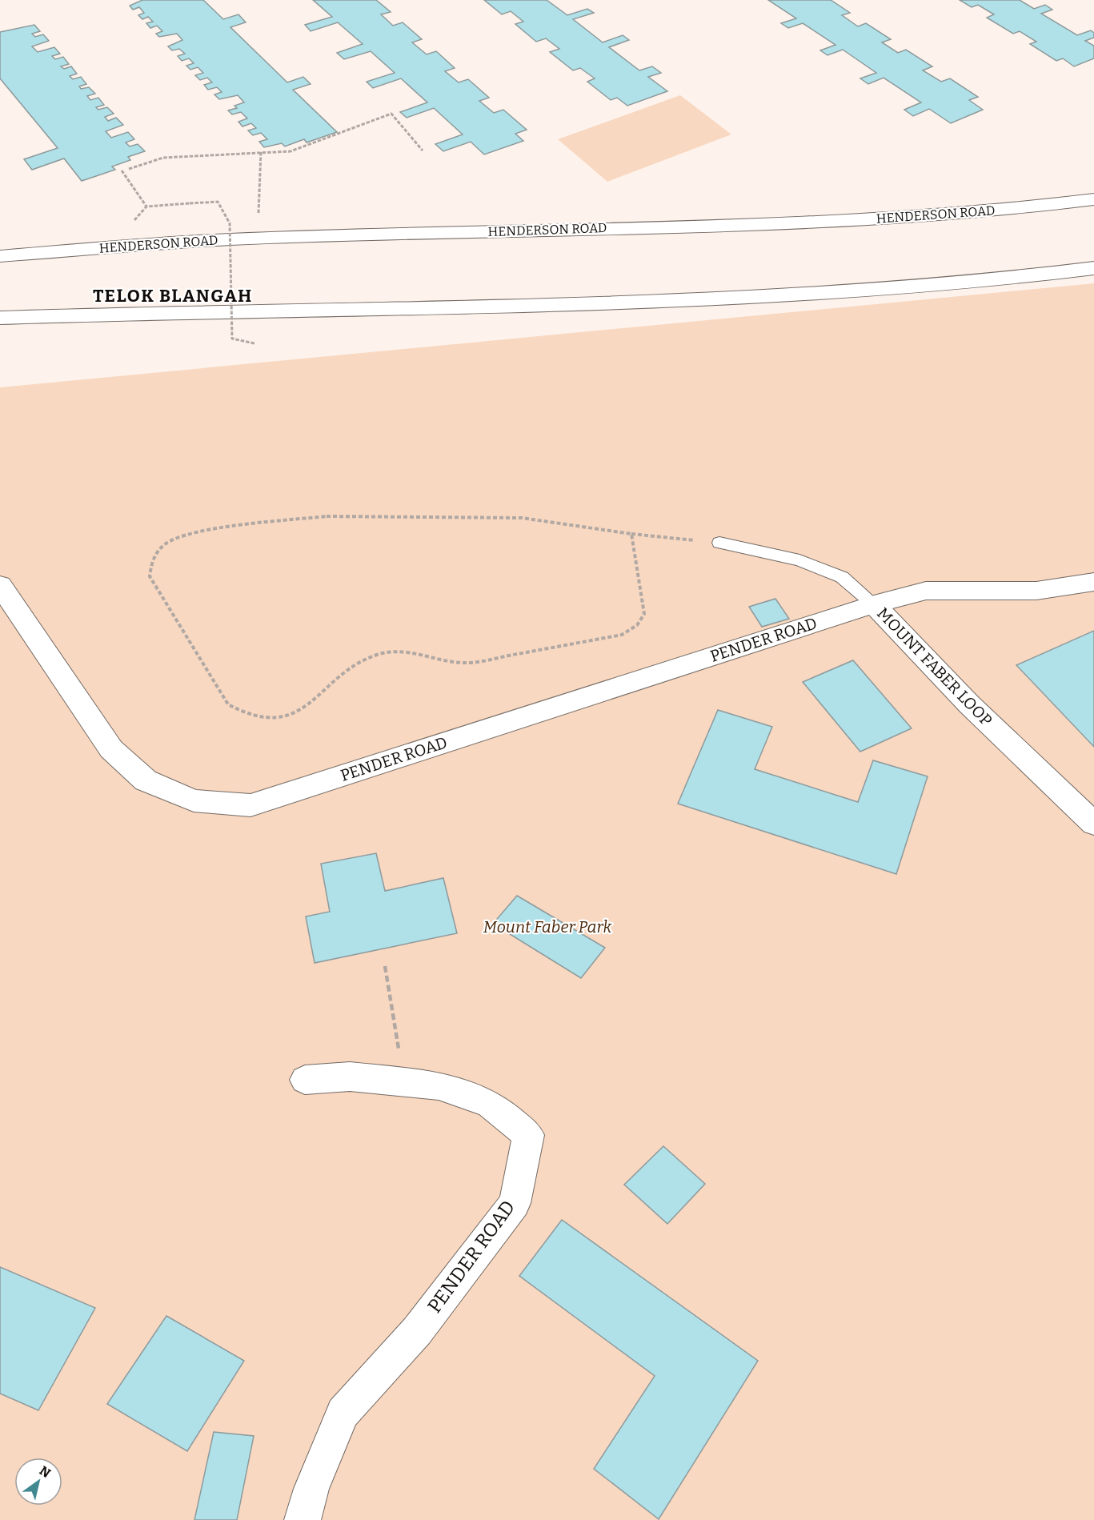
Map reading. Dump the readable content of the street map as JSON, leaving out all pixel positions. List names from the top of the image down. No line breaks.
{"streets":{"main road":["HENDERSON ROAD","PENDER ROAD","MOUNT FABER LOOP"]},"crossings":[["PENDER ROAD","MOUNT FABER LOOP"]],"districts":["TELOK BLANGAH"],"parks":["Mount Faber Park"],"north":"top right"}
